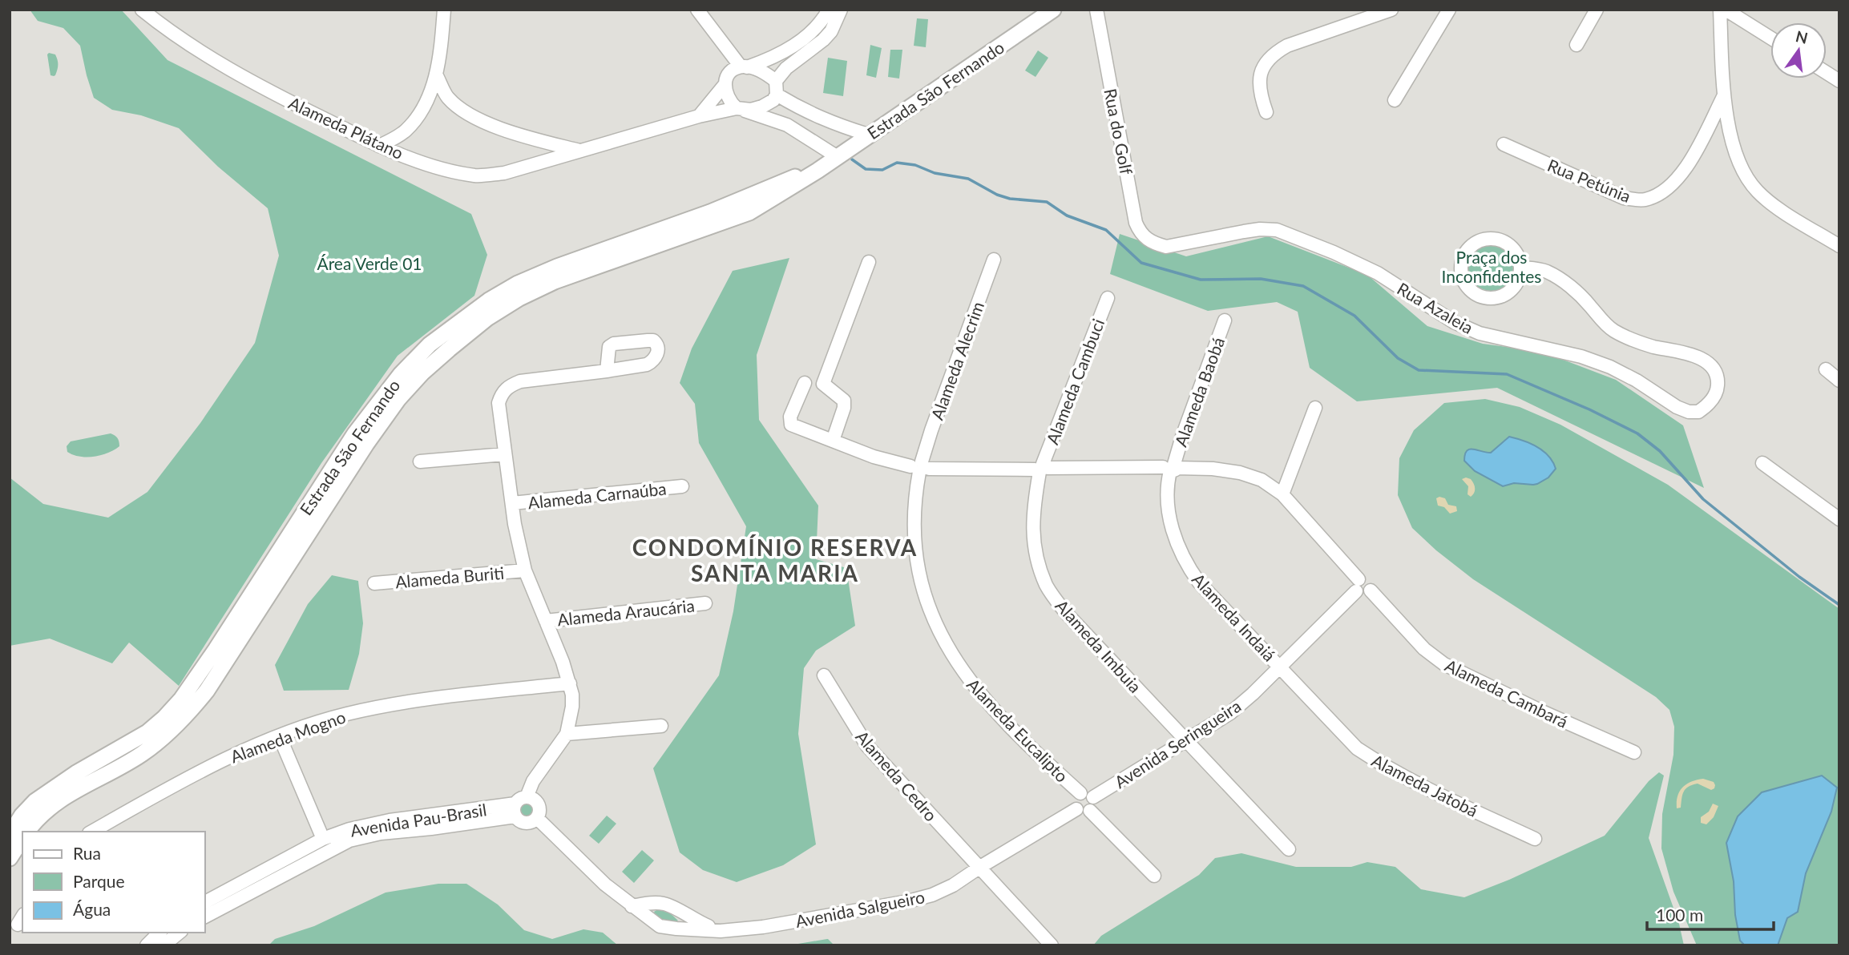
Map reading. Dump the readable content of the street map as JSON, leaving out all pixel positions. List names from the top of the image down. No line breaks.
{"streets":{"main road":["Estrada São Fernando"],"street":["Alameda Plátano","Rua do Golf","Rua Petúnia","Rua Azaleia","Alameda Alecrim","Alameda Cambuci","Alameda Baobá","Alameda Carnaúba","Alameda Buriti","Alameda Araucária","Alameda Indaiá","Alameda Imbuia","Alameda Cambará","Alameda Eucalipto","Alameda Mogno","Avenida Seringueira","Alameda Cedro","Alameda Jatobá","Avenida Pau-Brasil","Avenida Salgueiro"]},"crossings":[["Rua do Golf","Rua Azaleia"],["Alameda Alecrim","Alameda Eucalipto"],["Alameda Cambuci","Alameda Imbuia"],["Alameda Baobá","Alameda Indaiá"],["Alameda Indaiá","Avenida Seringueira"],["Alameda Indaiá","Alameda Jatobá"],["Alameda Imbuia","Avenida Seringueira"],["Alameda Cambará","Avenida Seringueira"],["Alameda Eucalipto","Avenida Seringueira"],["Alameda Eucalipto","Avenida Salgueiro"],["Avenida Seringueira","Alameda Jatobá"],["Avenida Seringueira","Avenida Salgueiro"],["Alameda Cedro","Avenida Salgueiro"]],"districts":["CONDOMÍNIO RESERVA SANTA MARIA"],"parks":["Praça dos Inconfidentes","Área Verde 01"],"legend":["Rua","Parque","Água"],"scale_bar":"100 m","north":"top"}
